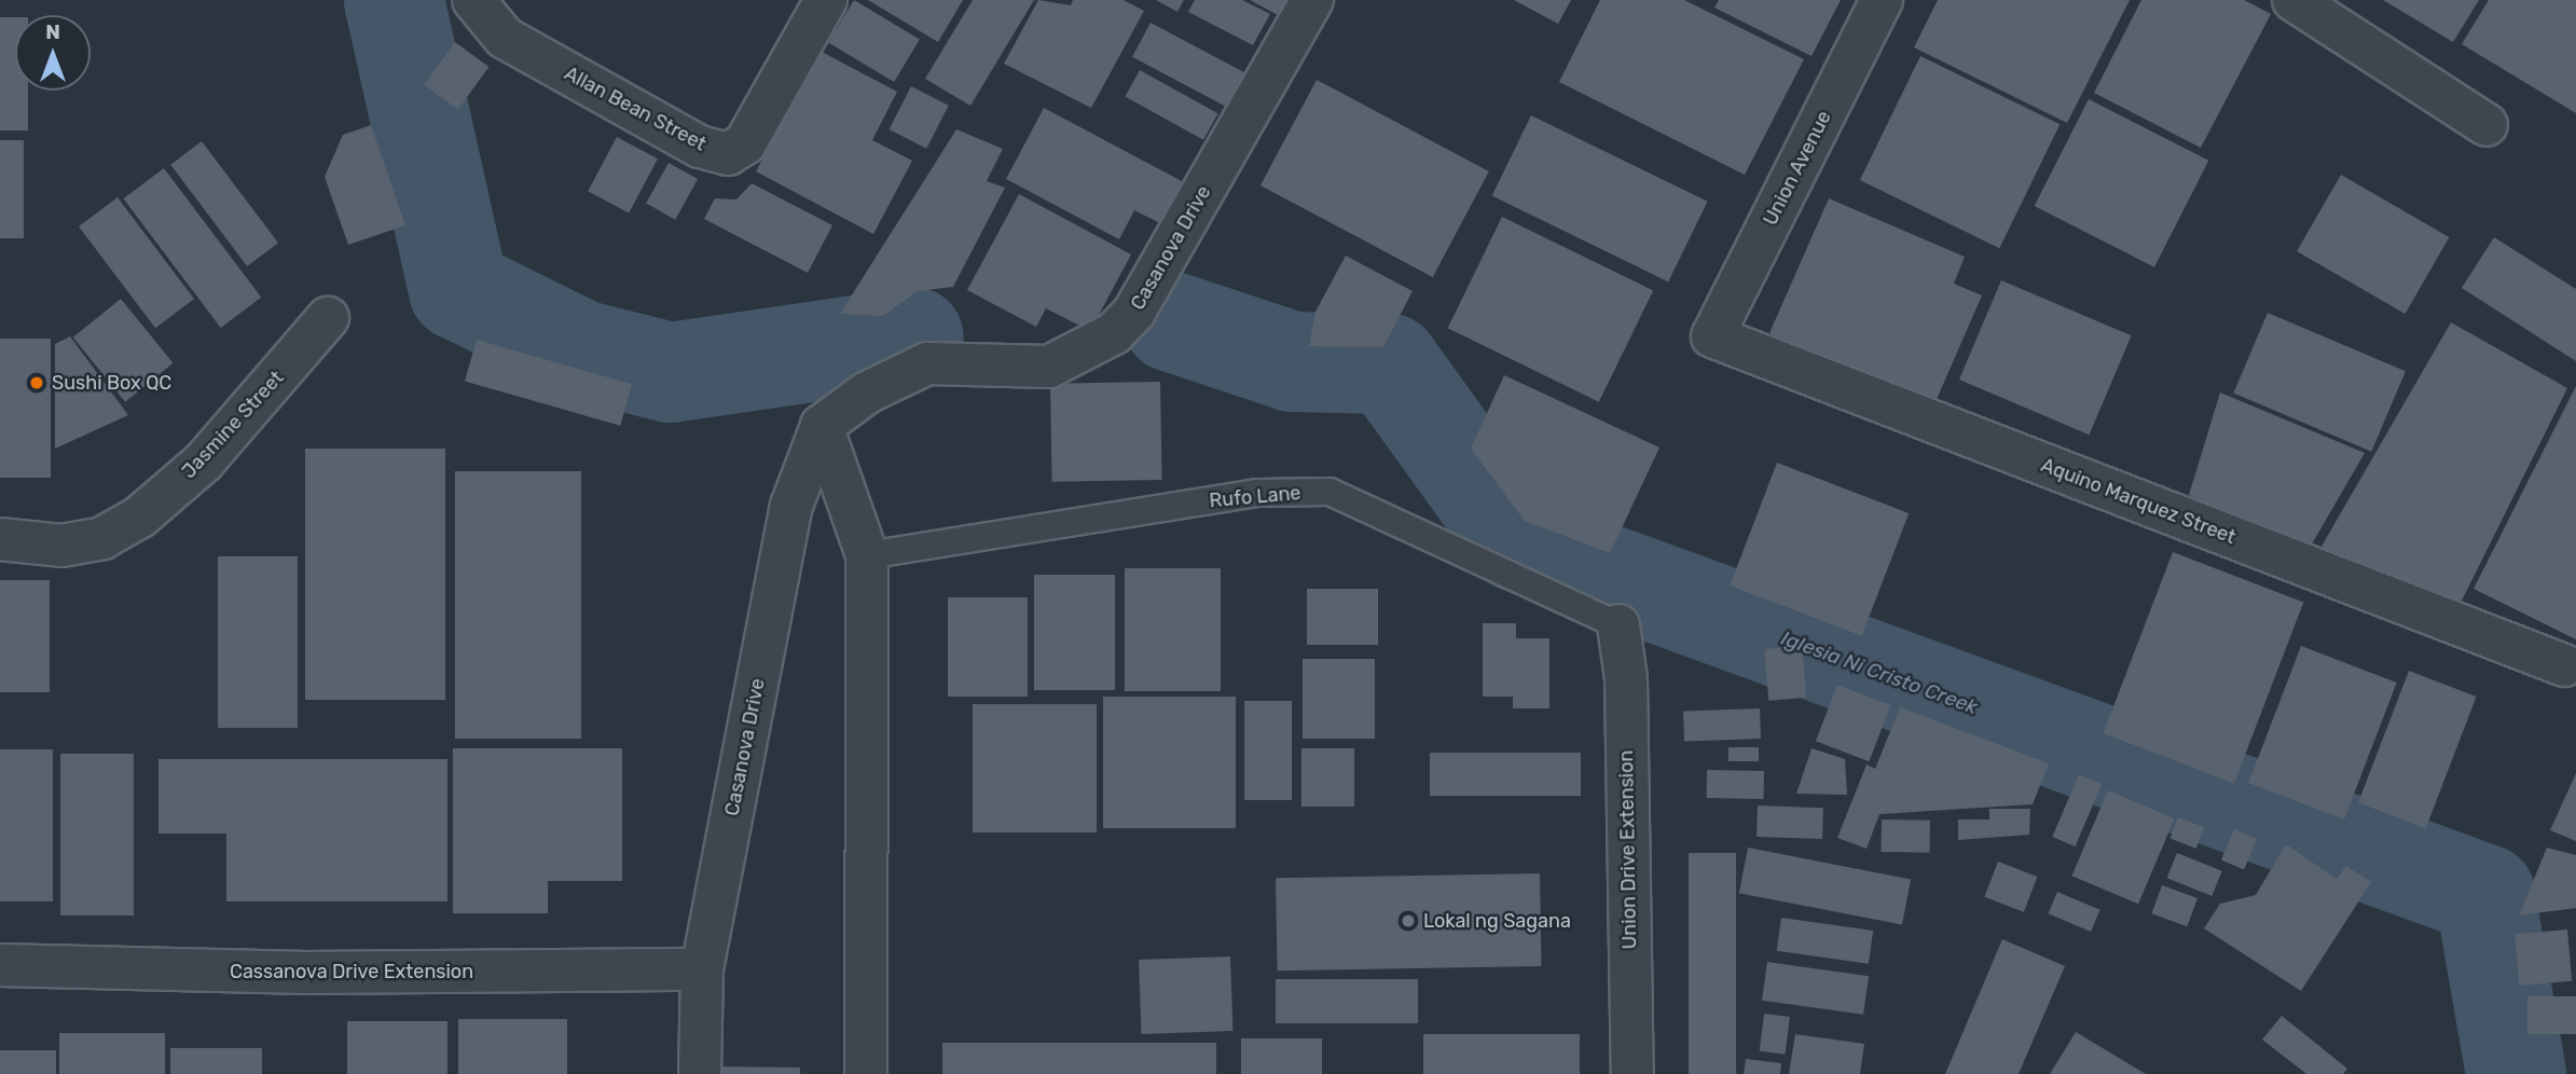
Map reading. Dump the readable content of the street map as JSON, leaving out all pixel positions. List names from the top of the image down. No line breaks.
{"streets":{"street":["Allan Bean Street","Union Avenue","Casanova Drive","Jasmine Street","Aquino Marquez Street","Union Drive Extension","Cassanova Drive Extension"],"lane":["Rufo Lane"]},"crossings":[["Union Avenue","Aquino Marquez Street"],["Casanova Drive","Cassanova Drive Extension"],["Rufo Lane","Union Drive Extension"]],"water":["Iglesia Ni Cristo Creek"],"places":["Sushi Box QC","Lokal ng Sagana"],"north":"top"}
